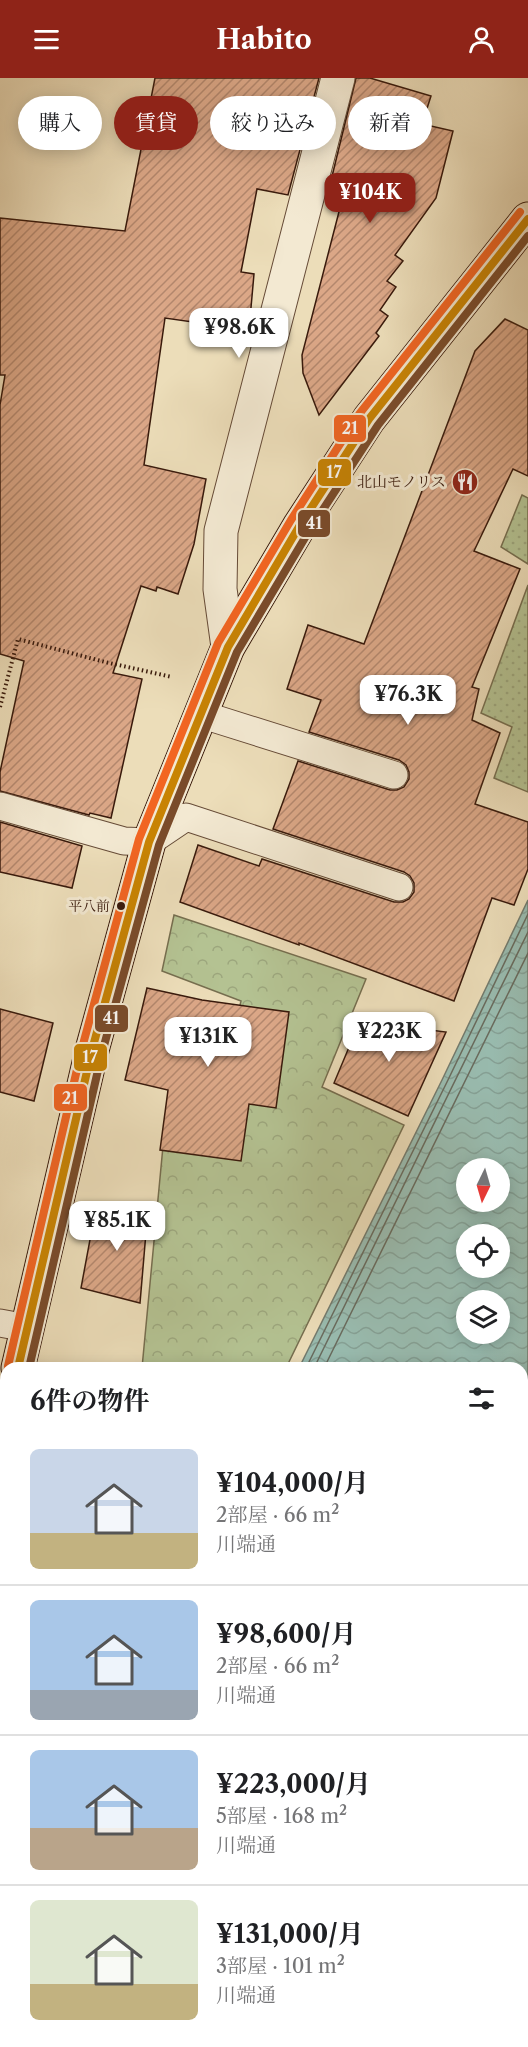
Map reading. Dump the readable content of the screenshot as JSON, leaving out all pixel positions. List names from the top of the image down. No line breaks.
{"places":{"restaurant":["北山モノリス"],"other":["平八前"]},"lines":["transit line 21","transit line 17","transit line 41"],"north":"bottom","page":{"header":"Habito","chip":["購入","賃貸","絞り込み","新着"],"price":["¥104K","¥98.6K","¥76.3K","¥223K","¥131K","¥85.1K"],"heading":"6件の物件","list":[{"name":"¥104,000/月","note":"2部屋 · 66 m² · 川端通"},{"name":"¥98,600/月","note":"2部屋 · 66 m² · 川端通"},{"name":"¥223,000/月","note":"5部屋 · 168 m² · 川端通"},{"name":"¥131,000/月","note":"3部屋 · 101 m² · 川端通"}]}}
